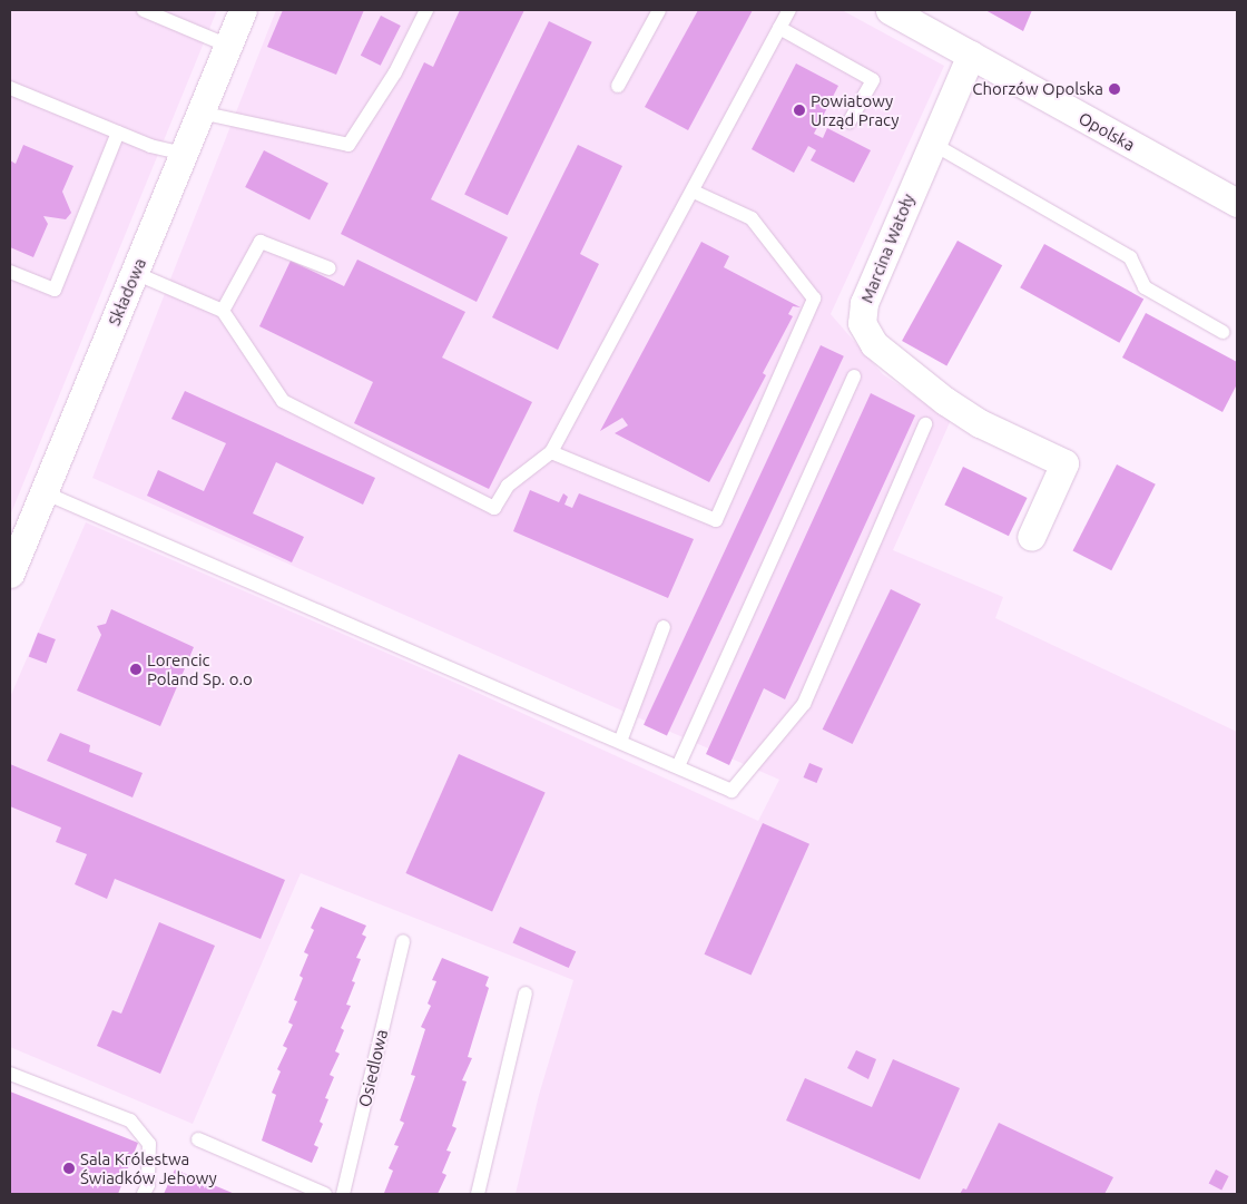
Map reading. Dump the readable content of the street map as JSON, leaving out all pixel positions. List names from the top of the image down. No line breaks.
{"streets":{"street":["Opolska","Marcina Watoły","Składowa"],"lane":["Osiedlowa"]},"crossings":[["Opolska","Marcina Watoły"]],"places":["Chorzów Opolska","Powiatowy Urząd Pracy","Lorencic Poland Sp. o.o","Sala Królestwa Świadków Jehowy"]}
